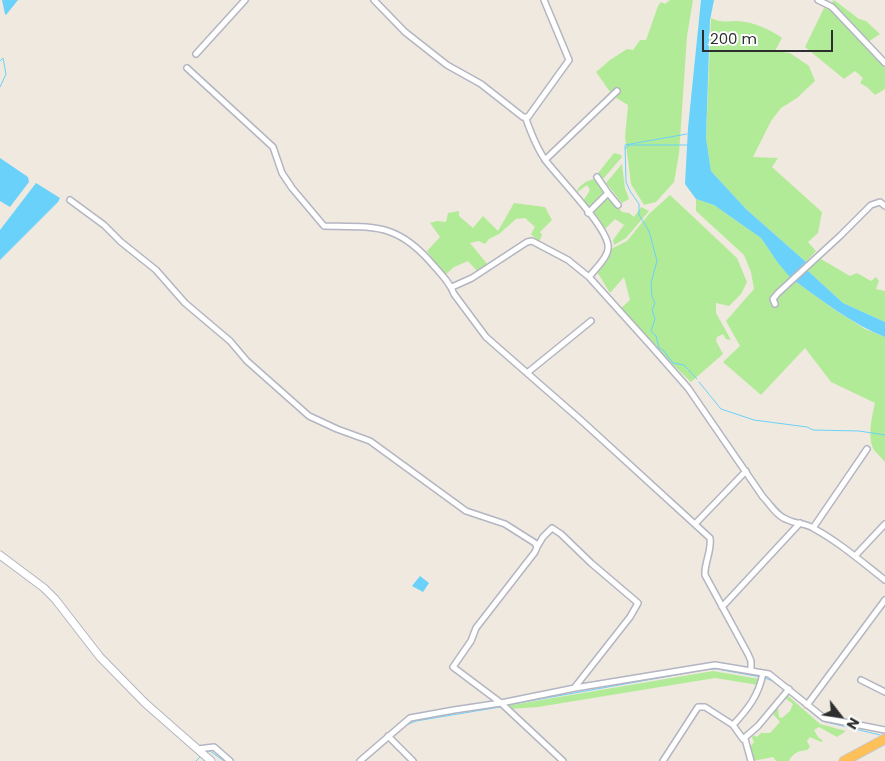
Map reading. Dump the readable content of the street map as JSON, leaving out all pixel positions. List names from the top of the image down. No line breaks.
{"scale_bar":"200 m","north":"bottom right"}
